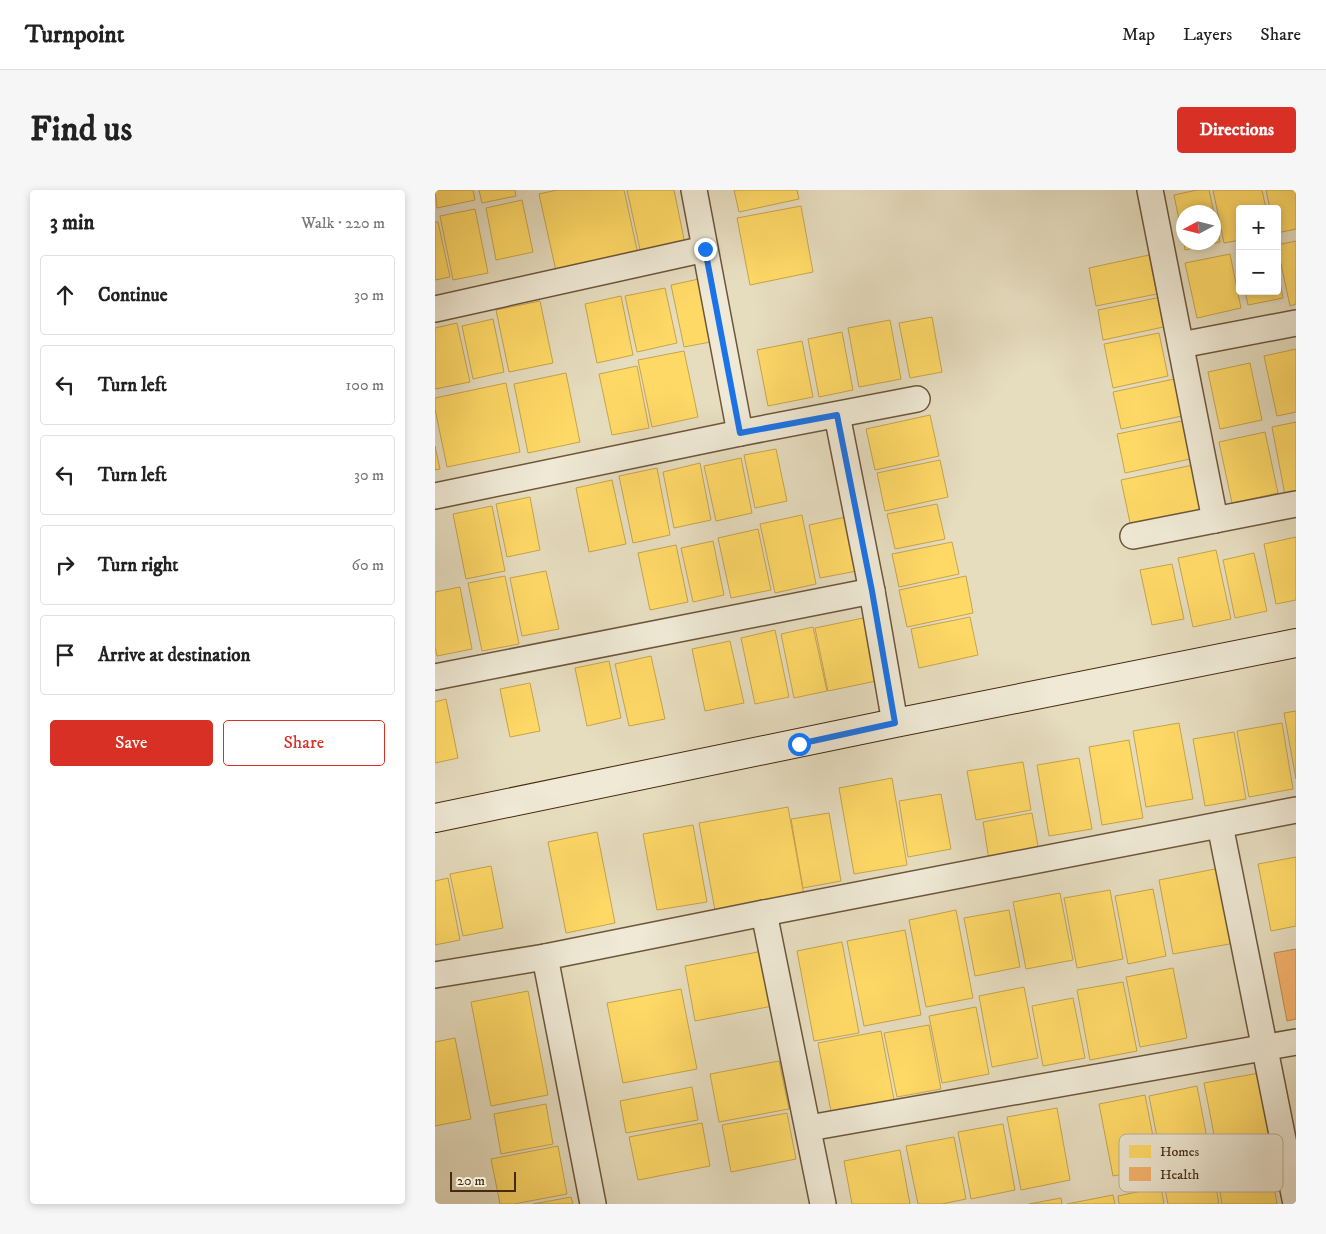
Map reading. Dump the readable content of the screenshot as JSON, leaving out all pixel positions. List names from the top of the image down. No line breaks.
{"legend":["Homes","Health"],"scale_bar":"20 m","north":"left","page":{"header":"Turnpoint","nav":["Map","Layers","Share"],"buttons":["Directions",["Save","Share"]],"title":"Find us","heading":["3 min","Walk · 220 m"],"map_buttons":["+","−"],"list":[["Continue","30 m"],["Turn left","100 m"],["Turn left","30 m"],["Turn right","60 m"],"Arrive at destination"],"scale":"20 m"}}
